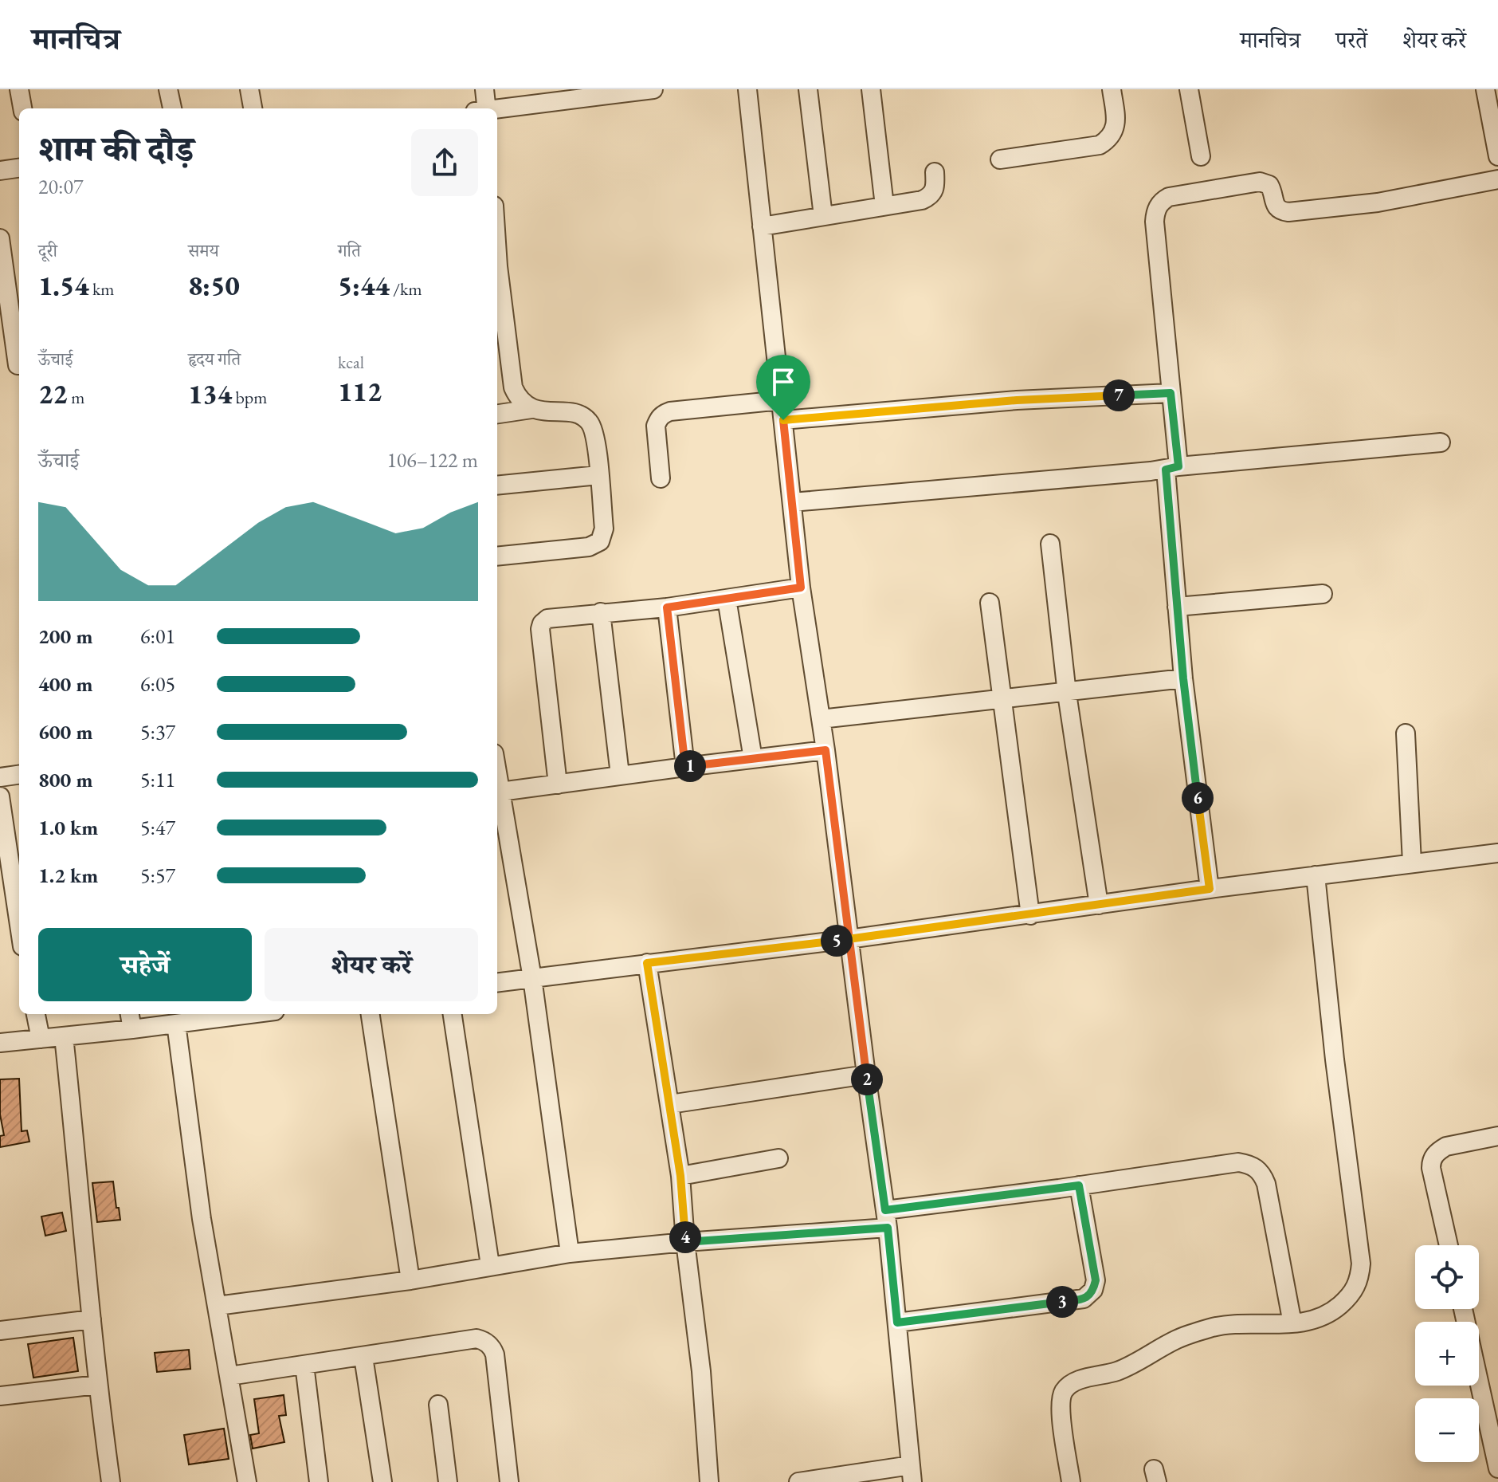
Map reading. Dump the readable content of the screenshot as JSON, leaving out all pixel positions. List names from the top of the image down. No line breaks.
{"page":{"header":"मानचित्र","nav":["मानचित्र","परतें","शेयर करें"],"heading":["शाम की दौड़","20:07"],"stats":[["दूरी","1.54 km"],["समय","8:50"],["गति","5:44 /km"],["ऊँचाई","22 m"],["हृदय गति","134 bpm"],["kcal","112"]],"pins":["7","1","6","5","2","4","3"],"chart":["ऊँचाई","106–122 m"],"list":[{"name":"200 m","note":"6:01"},{"name":"400 m","note":"6:05"},{"name":"600 m","note":"5:37"},{"name":"800 m","note":"5:11"},{"name":"1.0 km","note":"5:47"},{"name":"1.2 km","note":"5:57"}],"buttons":["सहेजें","शेयर करें"],"map_buttons":["+","−"]}}
